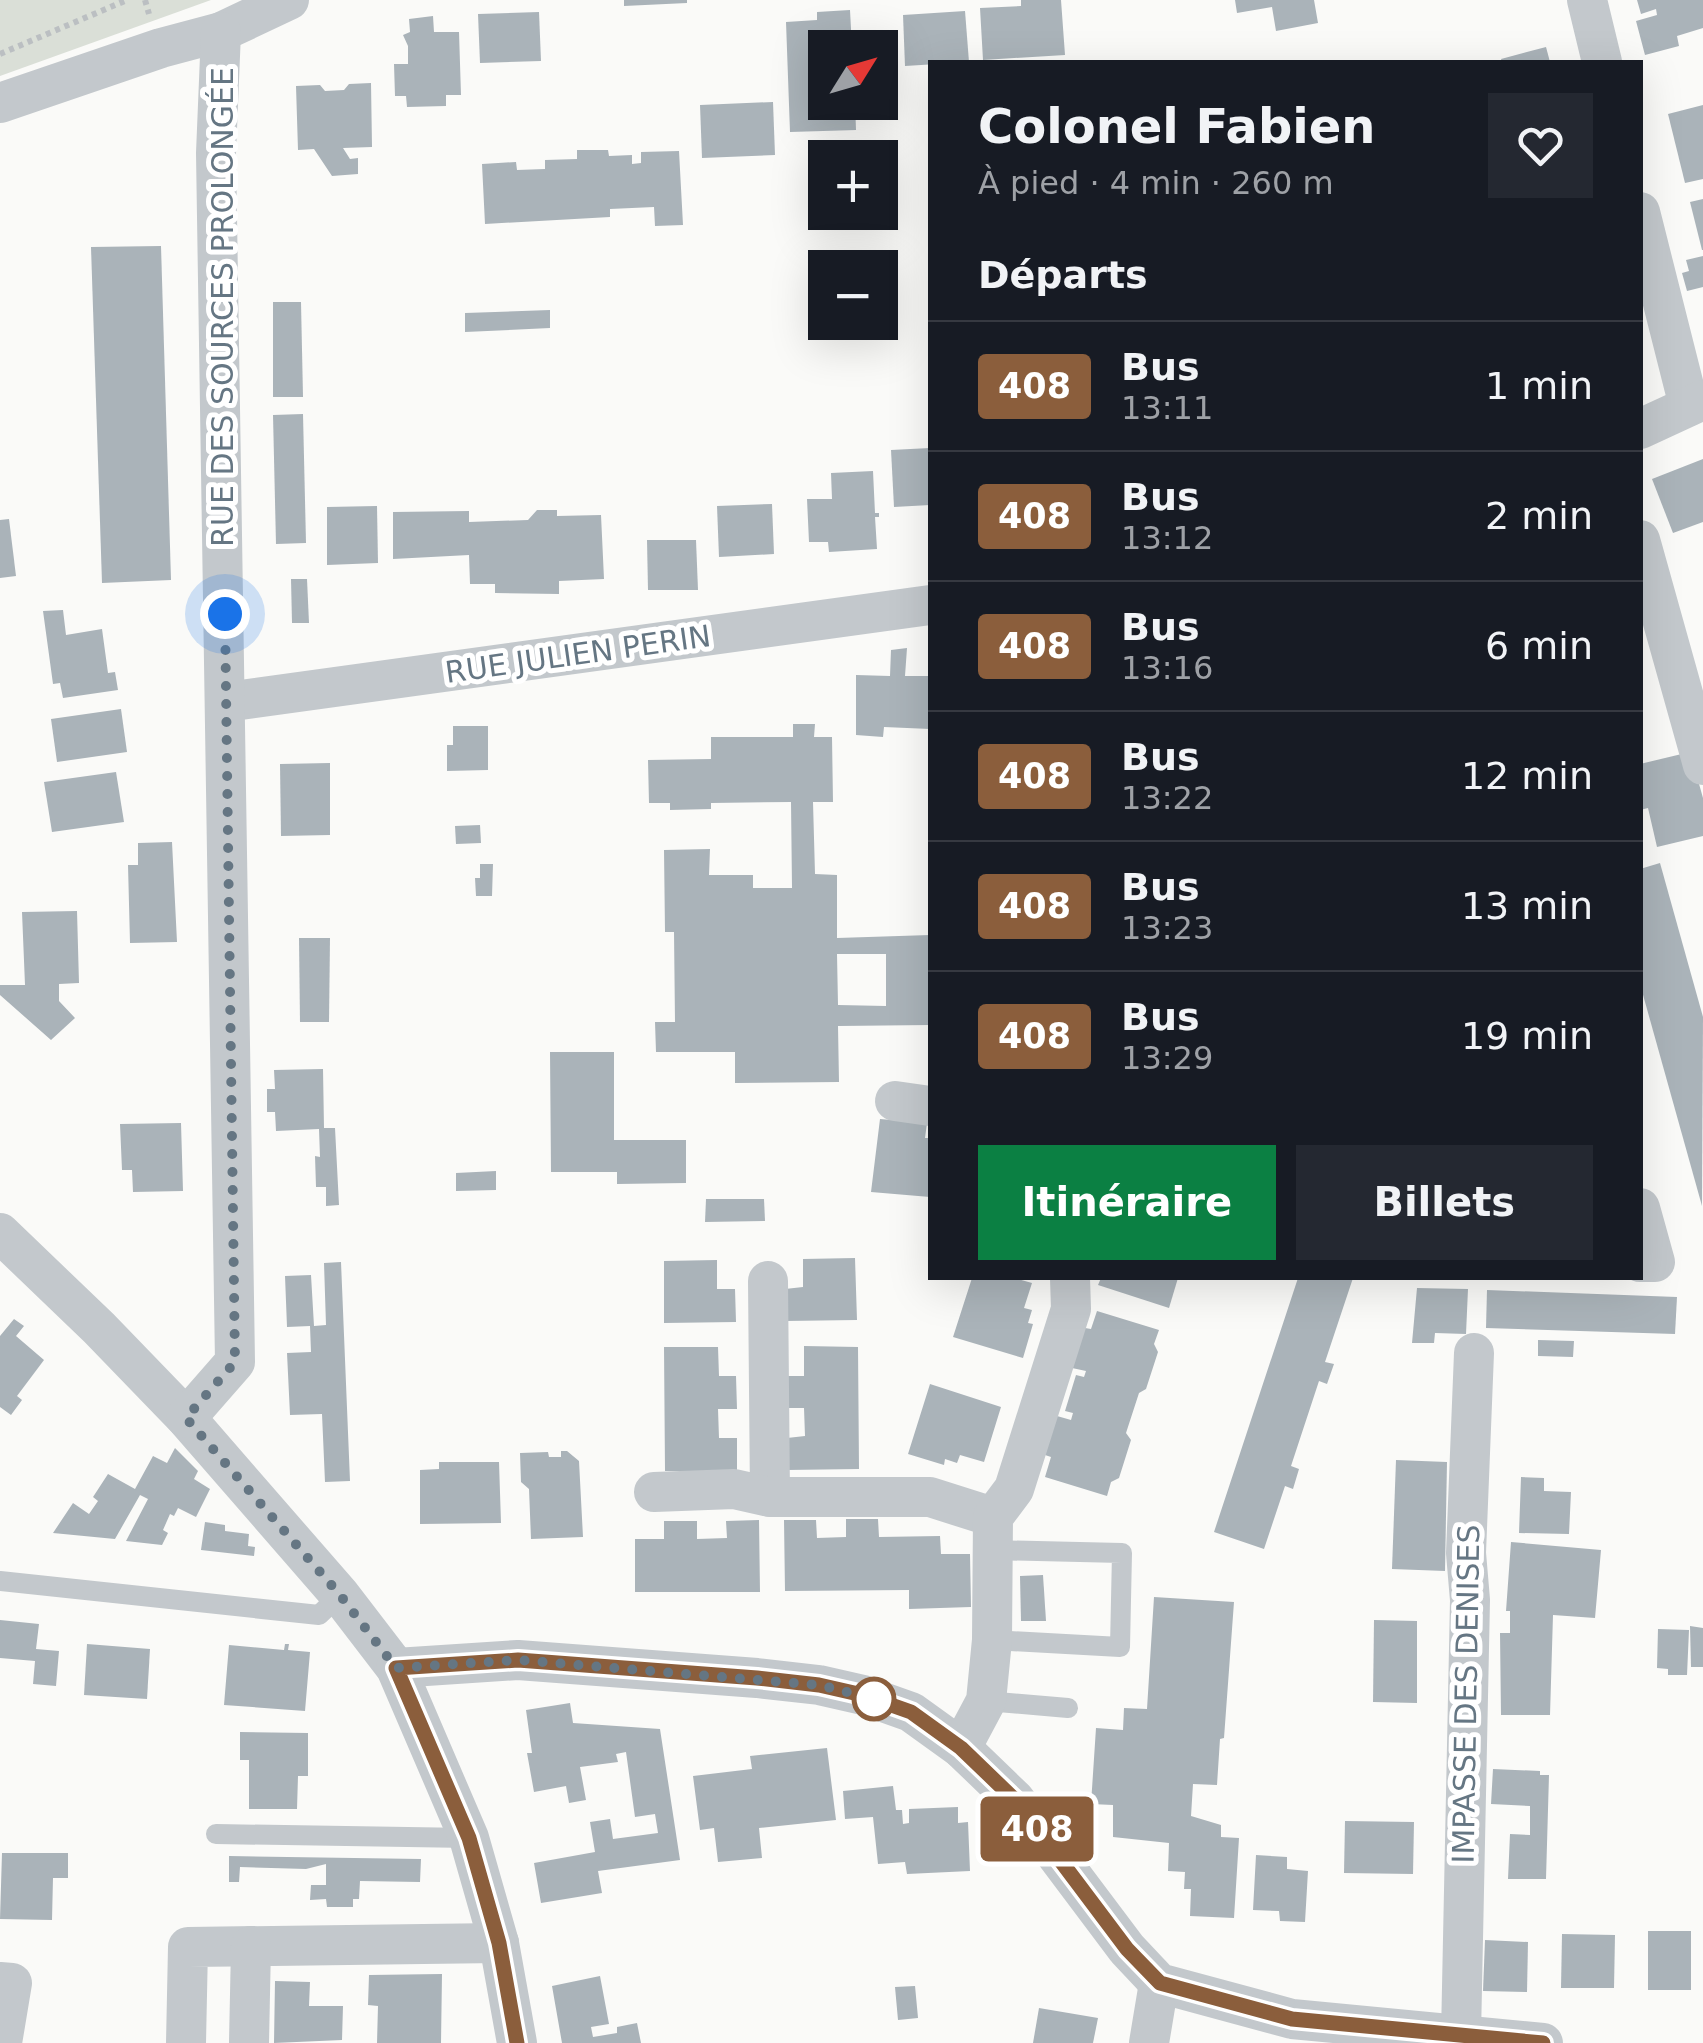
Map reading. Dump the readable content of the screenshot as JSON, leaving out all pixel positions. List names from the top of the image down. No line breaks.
{"streets":{"street":["RUE DES SOURCES PROLONGÉE","RUE JULIEN PERIN","IMPASSE DES DENISES"]},"crossings":[["RUE DES SOURCES PROLONGÉE","RUE JULIEN PERIN"]],"lines":["bus line 408"],"north":"top right","page":{"on_map":"408","map_buttons":["+","−"],"heading":[["Colonel Fabien","À pied · 4 min · 260 m"],"Départs"],"list":[{"mark":"408","name":"Bus","note":"13:11","value":"1 min"},{"mark":"408","name":"Bus","note":"13:12","value":"2 min"},{"mark":"408","name":"Bus","note":"13:16","value":"6 min"},{"mark":"408","name":"Bus","note":"13:22","value":"12 min"},{"mark":"408","name":"Bus","note":"13:23","value":"13 min"},{"mark":"408","name":"Bus","note":"13:29","value":"19 min"}],"buttons":["Itinéraire","Billets"]}}
